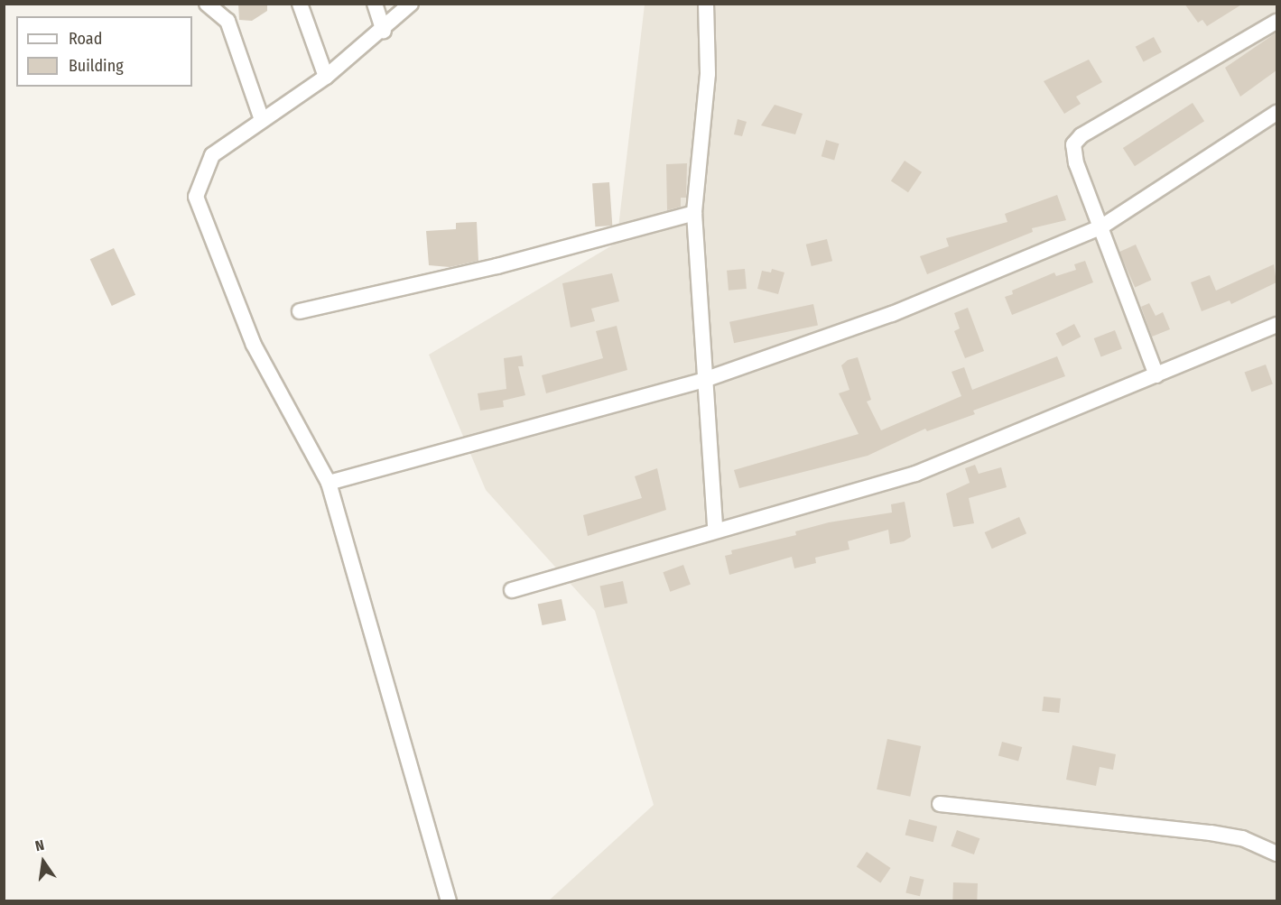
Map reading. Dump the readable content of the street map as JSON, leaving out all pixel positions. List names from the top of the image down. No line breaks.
{"legend":["Road","Building"],"north":"top"}
